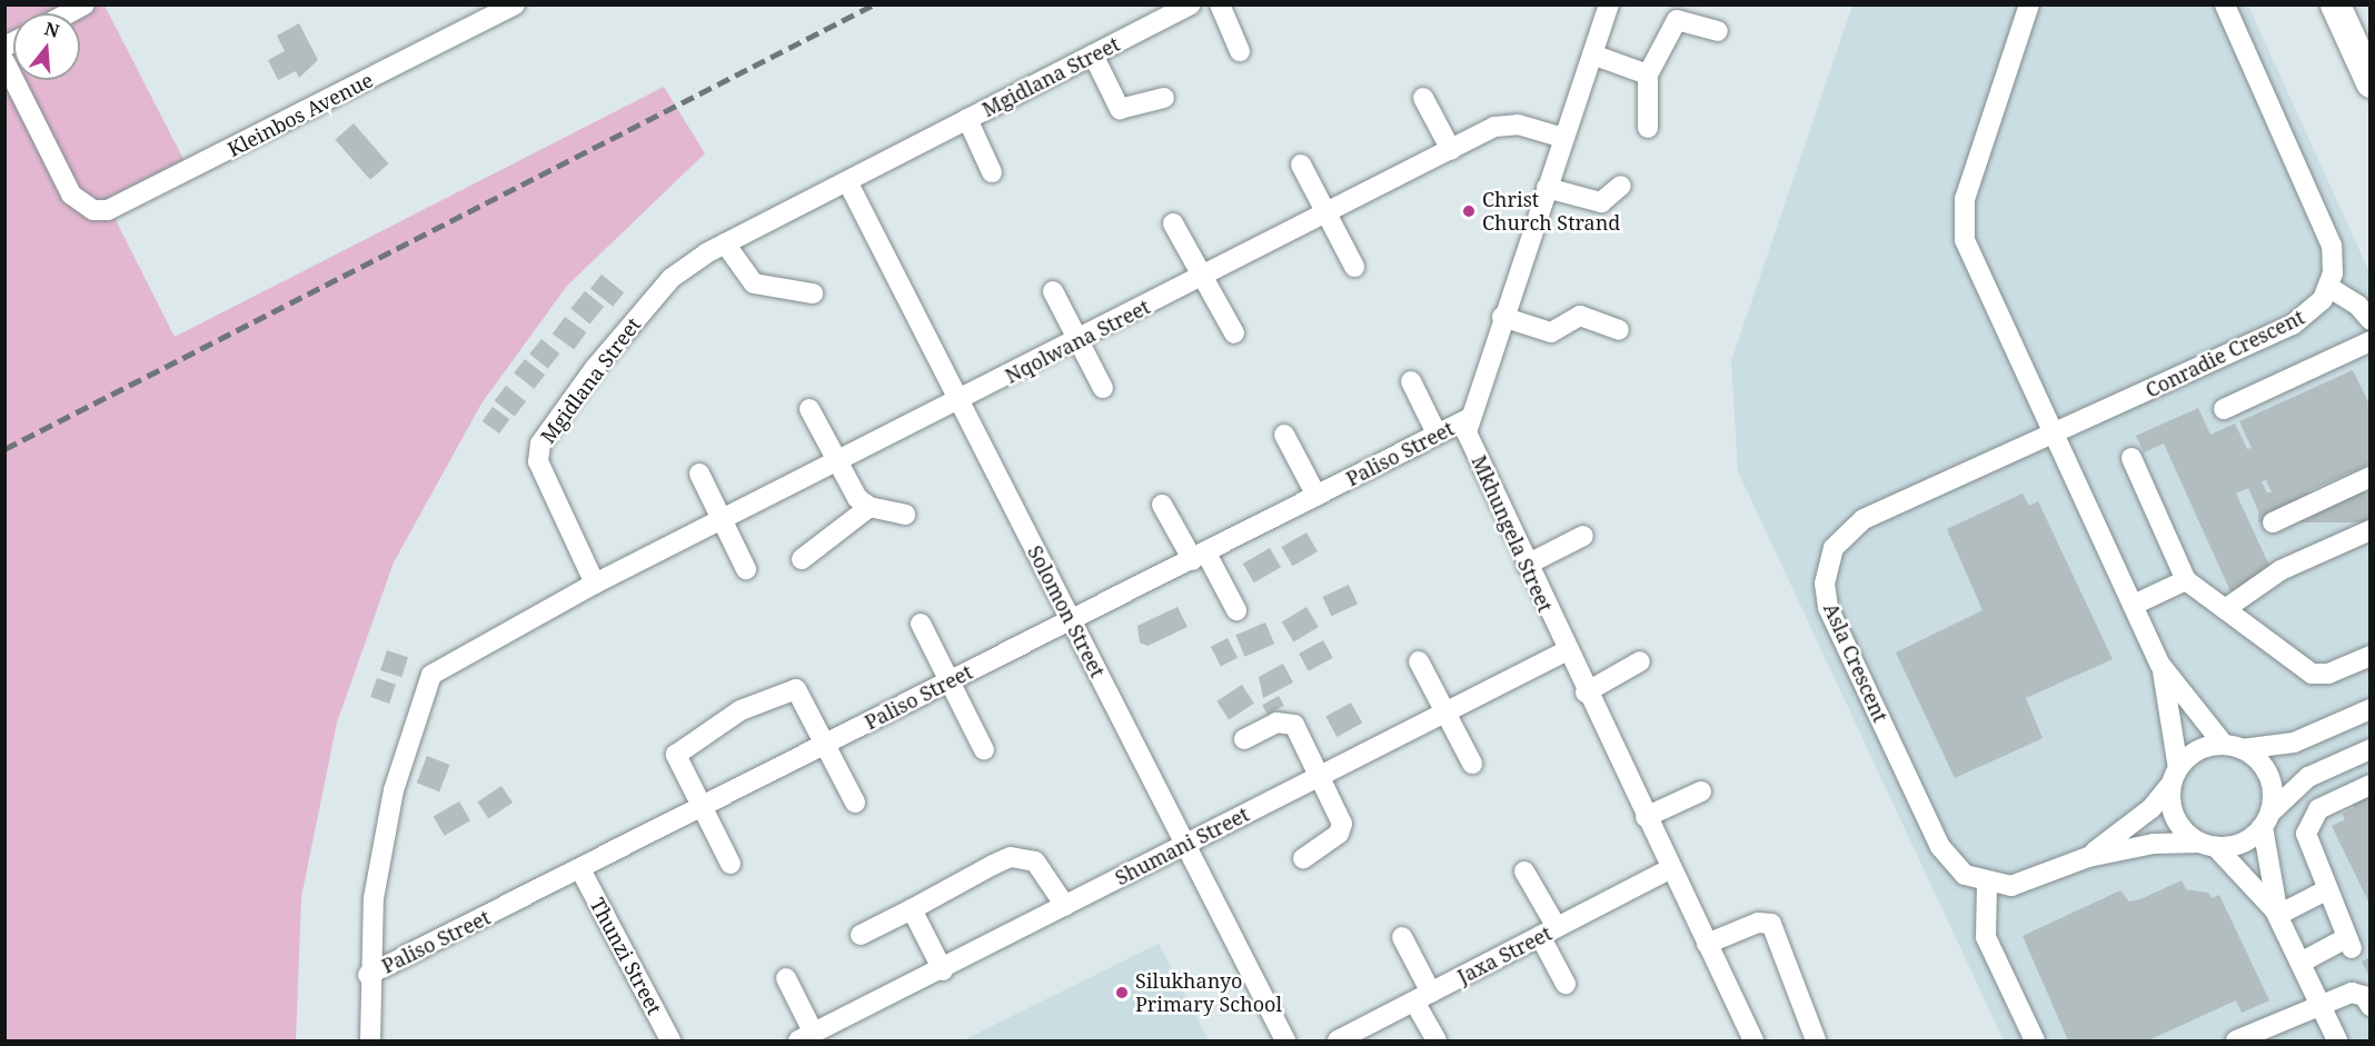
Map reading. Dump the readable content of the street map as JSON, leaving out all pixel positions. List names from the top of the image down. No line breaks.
{"streets":{"street":["Mgidlana Street","Kleinbos Avenue","Nqolwana Street","Conradie Crescent","Paliso Street","Mkhungela Street","Solomon Street","Asla Crescent","Shumani Street","Jaxa Street","Thunzi Street"]},"crossings":[["Mgidlana Street","Nqolwana Street"],["Mgidlana Street","Solomon Street"],["Nqolwana Street","Solomon Street"],["Conradie Crescent","Asla Crescent"],["Paliso Street","Mkhungela Street"],["Paliso Street","Solomon Street"],["Paliso Street","Thunzi Street"],["Mkhungela Street","Shumani Street"],["Mkhungela Street","Jaxa Street"],["Solomon Street","Shumani Street"]],"places":["Christ Church Strand","Silukhanyo Primary School"],"north":"top"}
